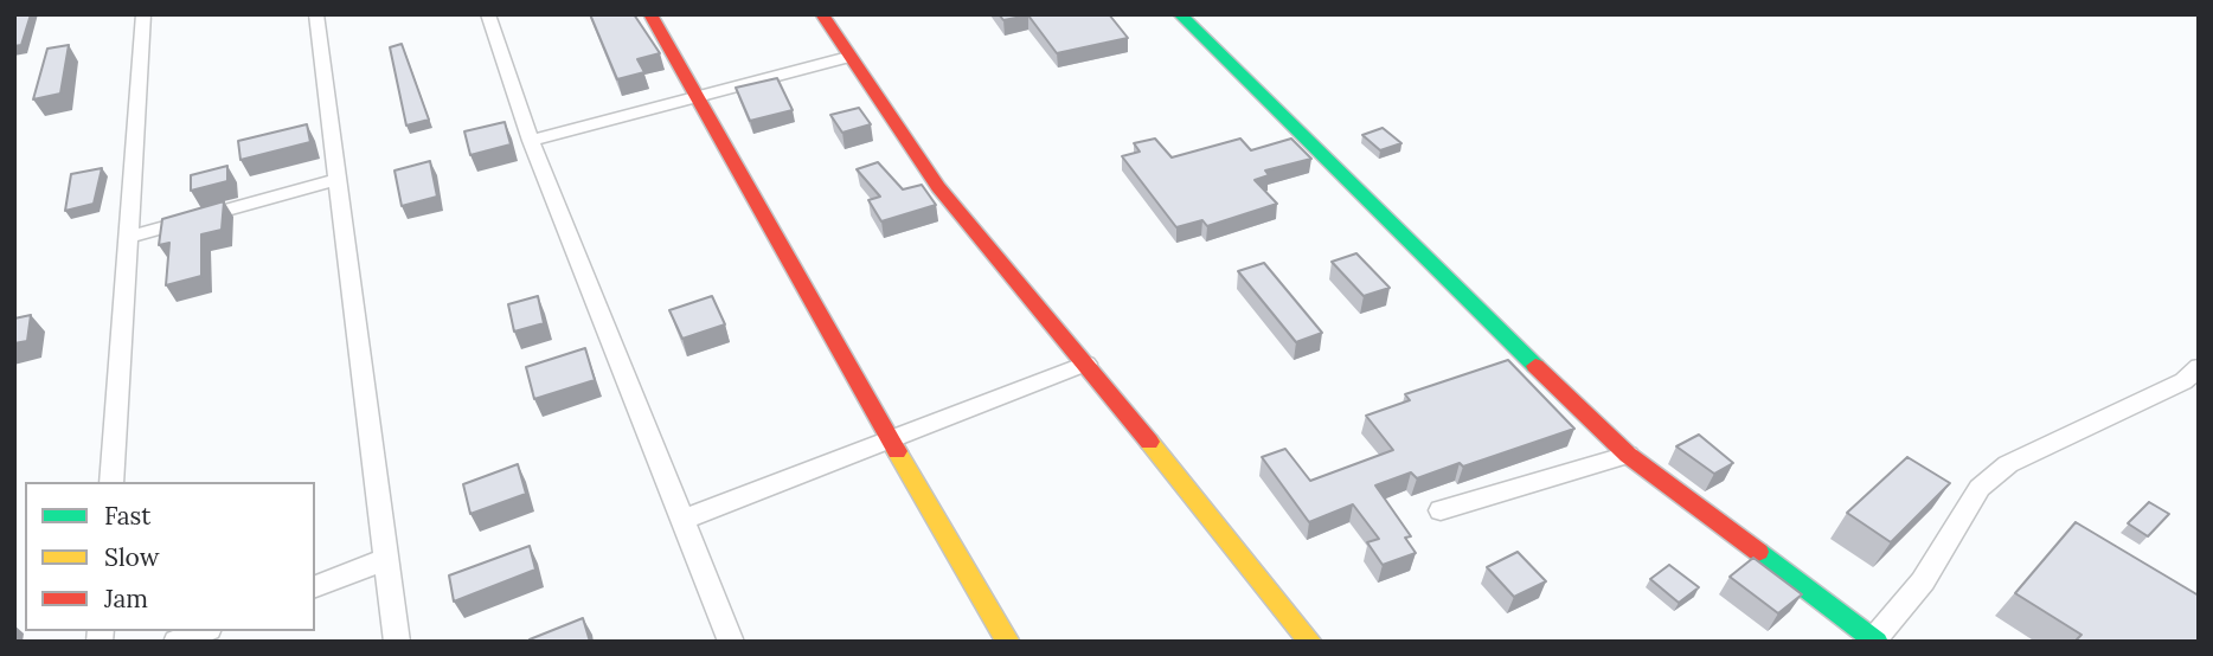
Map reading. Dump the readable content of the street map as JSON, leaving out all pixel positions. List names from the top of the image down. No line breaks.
{"legend":["Fast","Slow","Jam"]}
